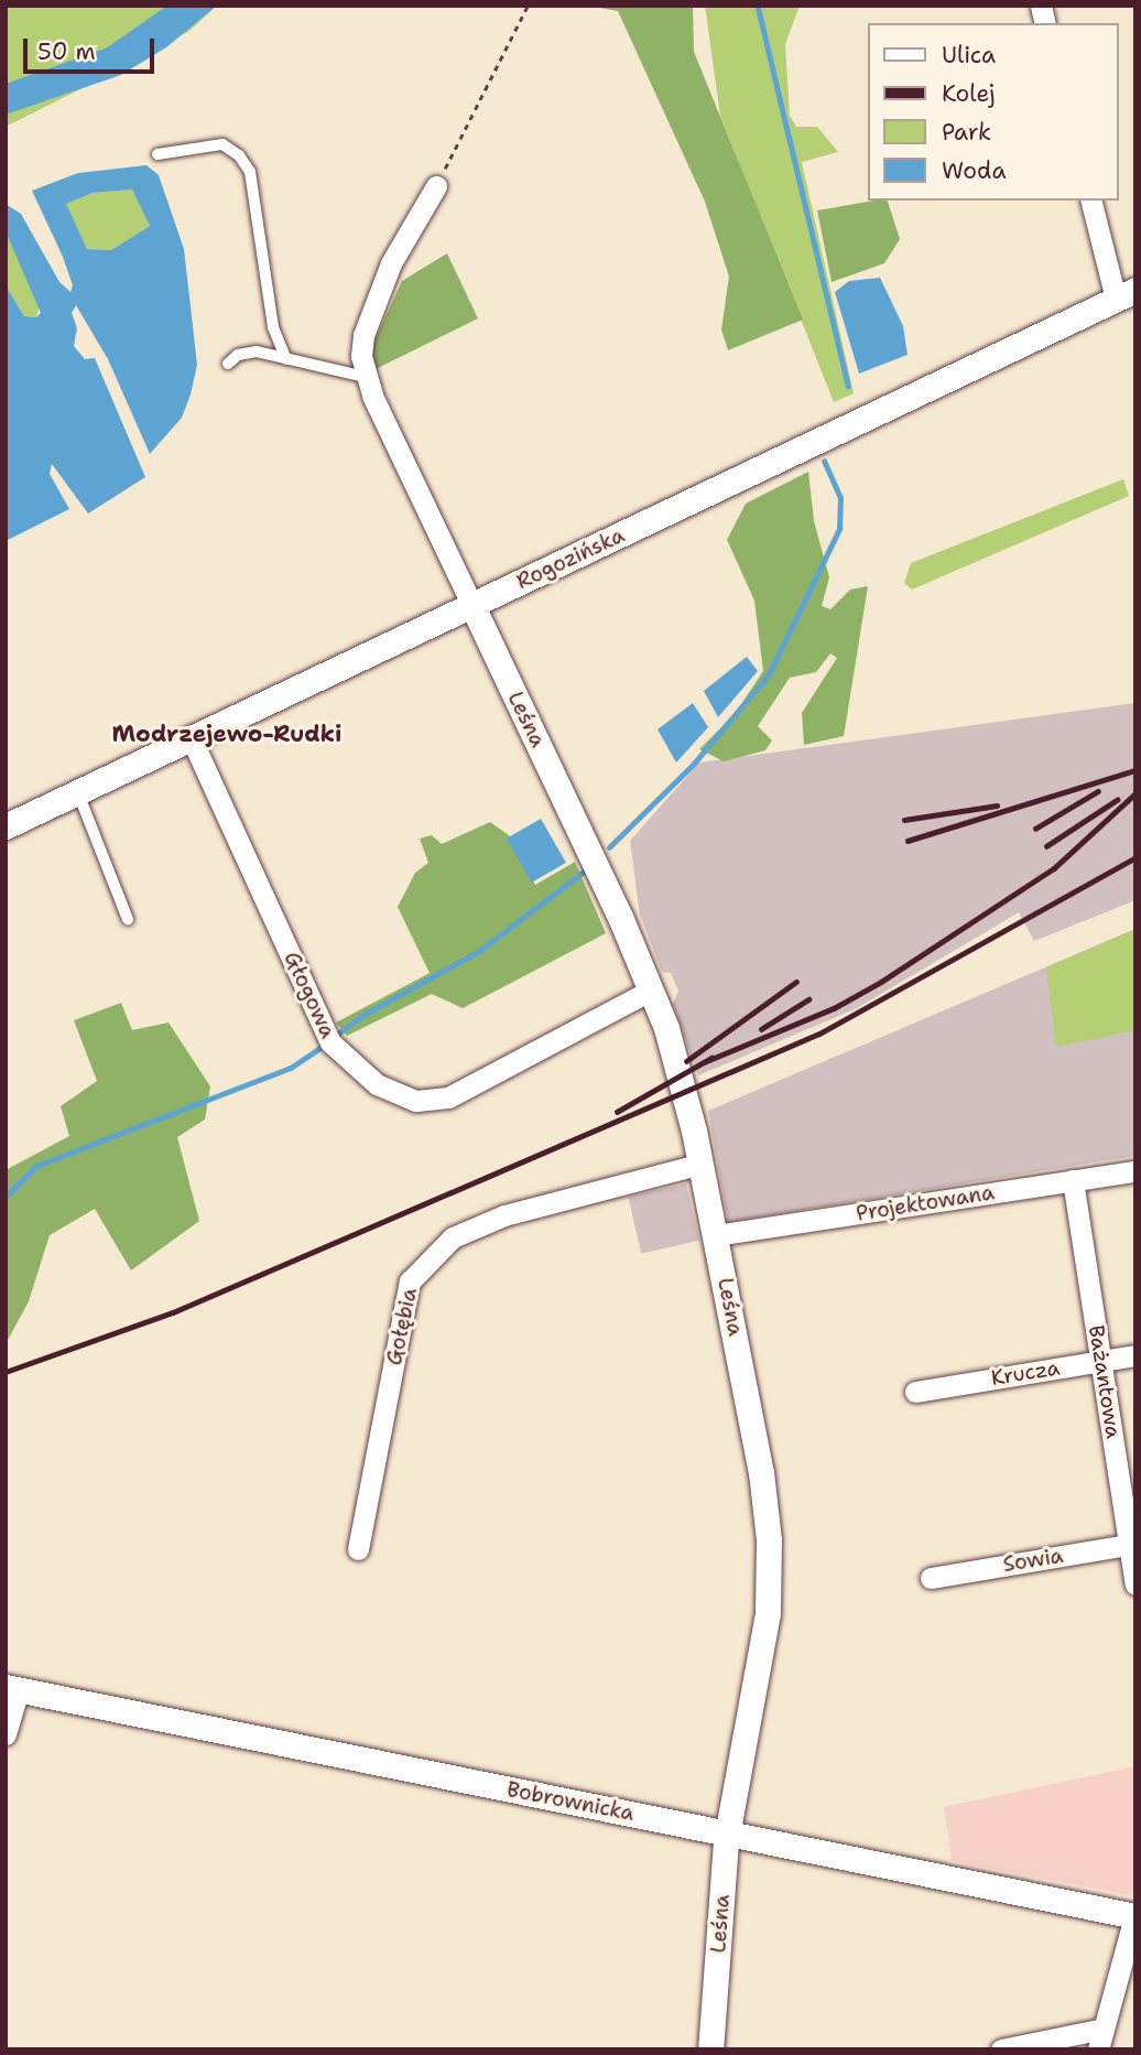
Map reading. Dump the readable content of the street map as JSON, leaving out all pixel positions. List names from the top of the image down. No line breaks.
{"streets":{"street":["Rogozińska","Leśna","Głogowa","Projektowana","Gołębia","Krucza","Bażantowa","Sowia","Bobrownicka"]},"crossings":[["Rogozińska","Leśna"],["Rogozińska","Głogowa"],["Leśna","Głogowa"],["Leśna","Projektowana"],["Leśna","Gołębia"],["Leśna","Bobrownicka"],["Projektowana","Bażantowa"],["Krucza","Bażantowa"],["Bażantowa","Sowia"]],"districts":["Modrzejewo-Rudki"],"legend":["Ulica","Kolej","Park","Woda"],"scale_bar":"50 m"}
